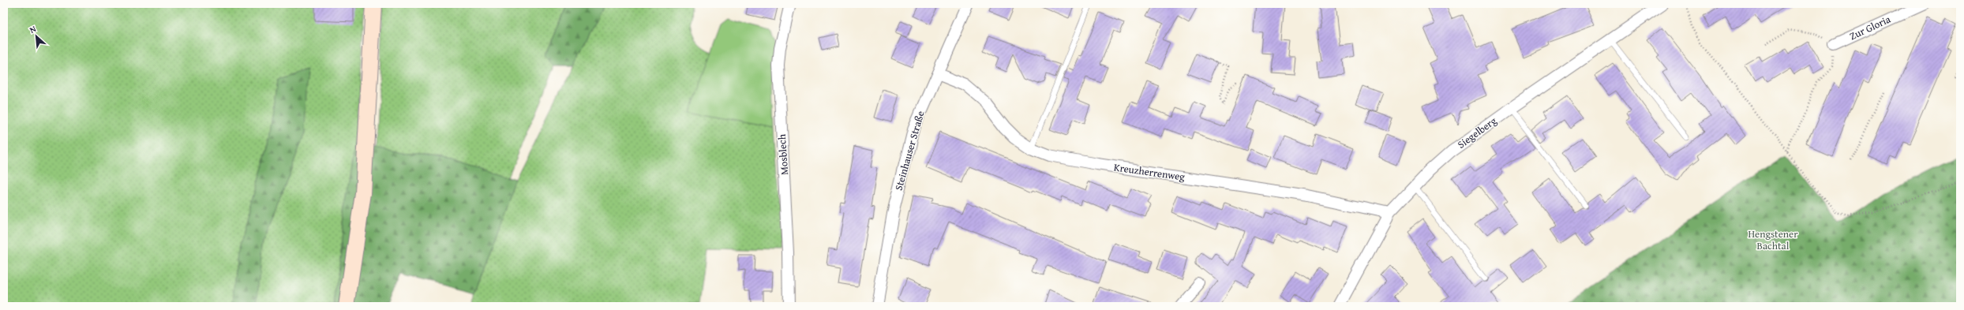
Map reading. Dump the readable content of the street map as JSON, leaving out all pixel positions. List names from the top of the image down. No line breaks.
{"streets":{"street":["Zur Gloria","Siegelberg","Steinhauser Straße","Mosblech","Kreuzherrenweg"]},"crossings":[["Siegelberg","Kreuzherrenweg"],["Steinhauser Straße","Kreuzherrenweg"]],"parks":["Hengstener Bachtal"],"north":"top left"}
